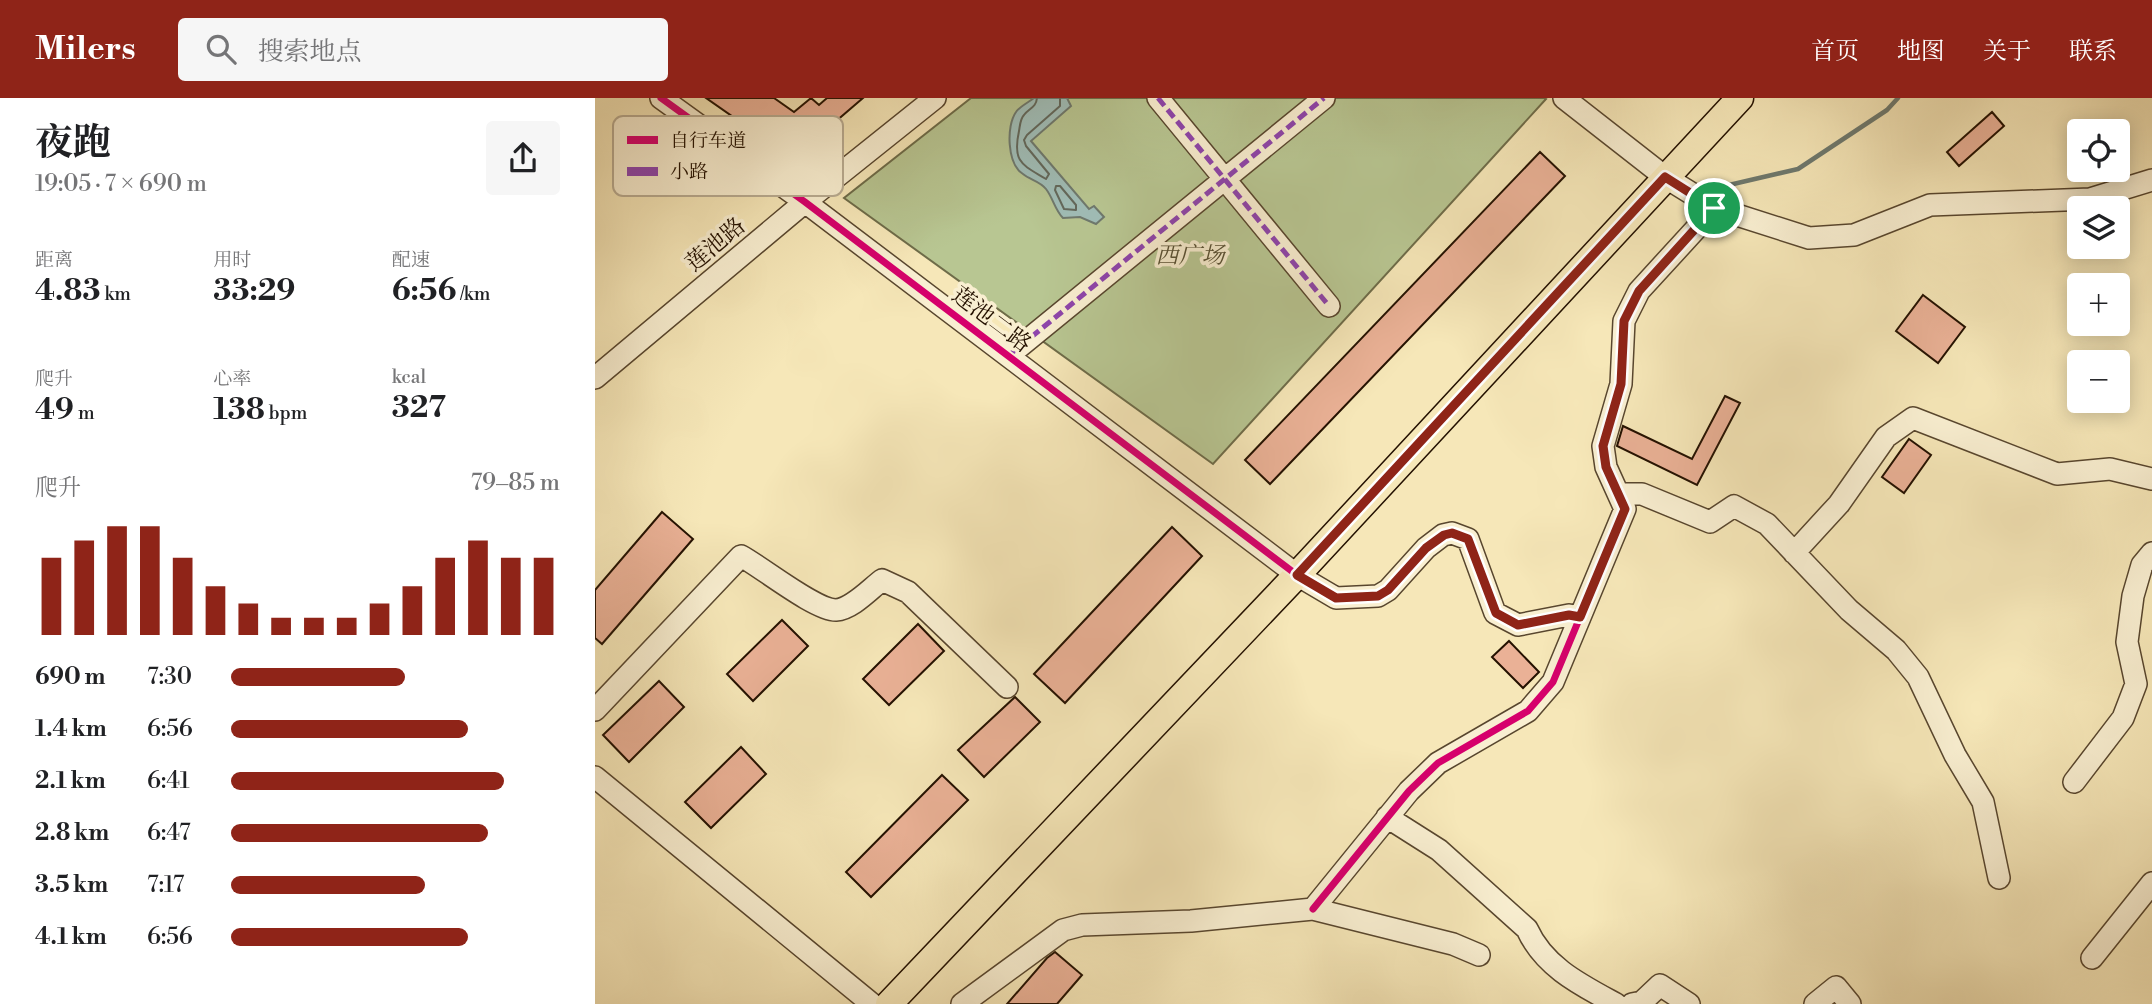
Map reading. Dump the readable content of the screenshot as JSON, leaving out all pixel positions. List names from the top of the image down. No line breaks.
{"streets":{"street":["莲池路","莲池二路"]},"crossings":[["莲池路","莲池二路"]],"parks":["西广场"],"legend":["自行车道","小路"],"page":{"header":"Milers","search":"搜索地点","nav":["首页","地图","关于","联系"],"heading":["夜跑","19:05 · 7 × 690 m"],"map_buttons":["+","−"],"stats":[["距离","4.83 km"],["用时","33:29"],["配速","6:56 /km"],["爬升","49 m"],["心率","138 bpm"],["kcal","327"]],"chart":["爬升","79–85 m"],"list":[{"name":"690 m","note":"7:30"},{"name":"1.4 km","note":"6:56"},{"name":"2.1 km","note":"6:41"},{"name":"2.8 km","note":"6:47"},{"name":"3.5 km","note":"7:17"},{"name":"4.1 km","note":"6:56"}]}}
